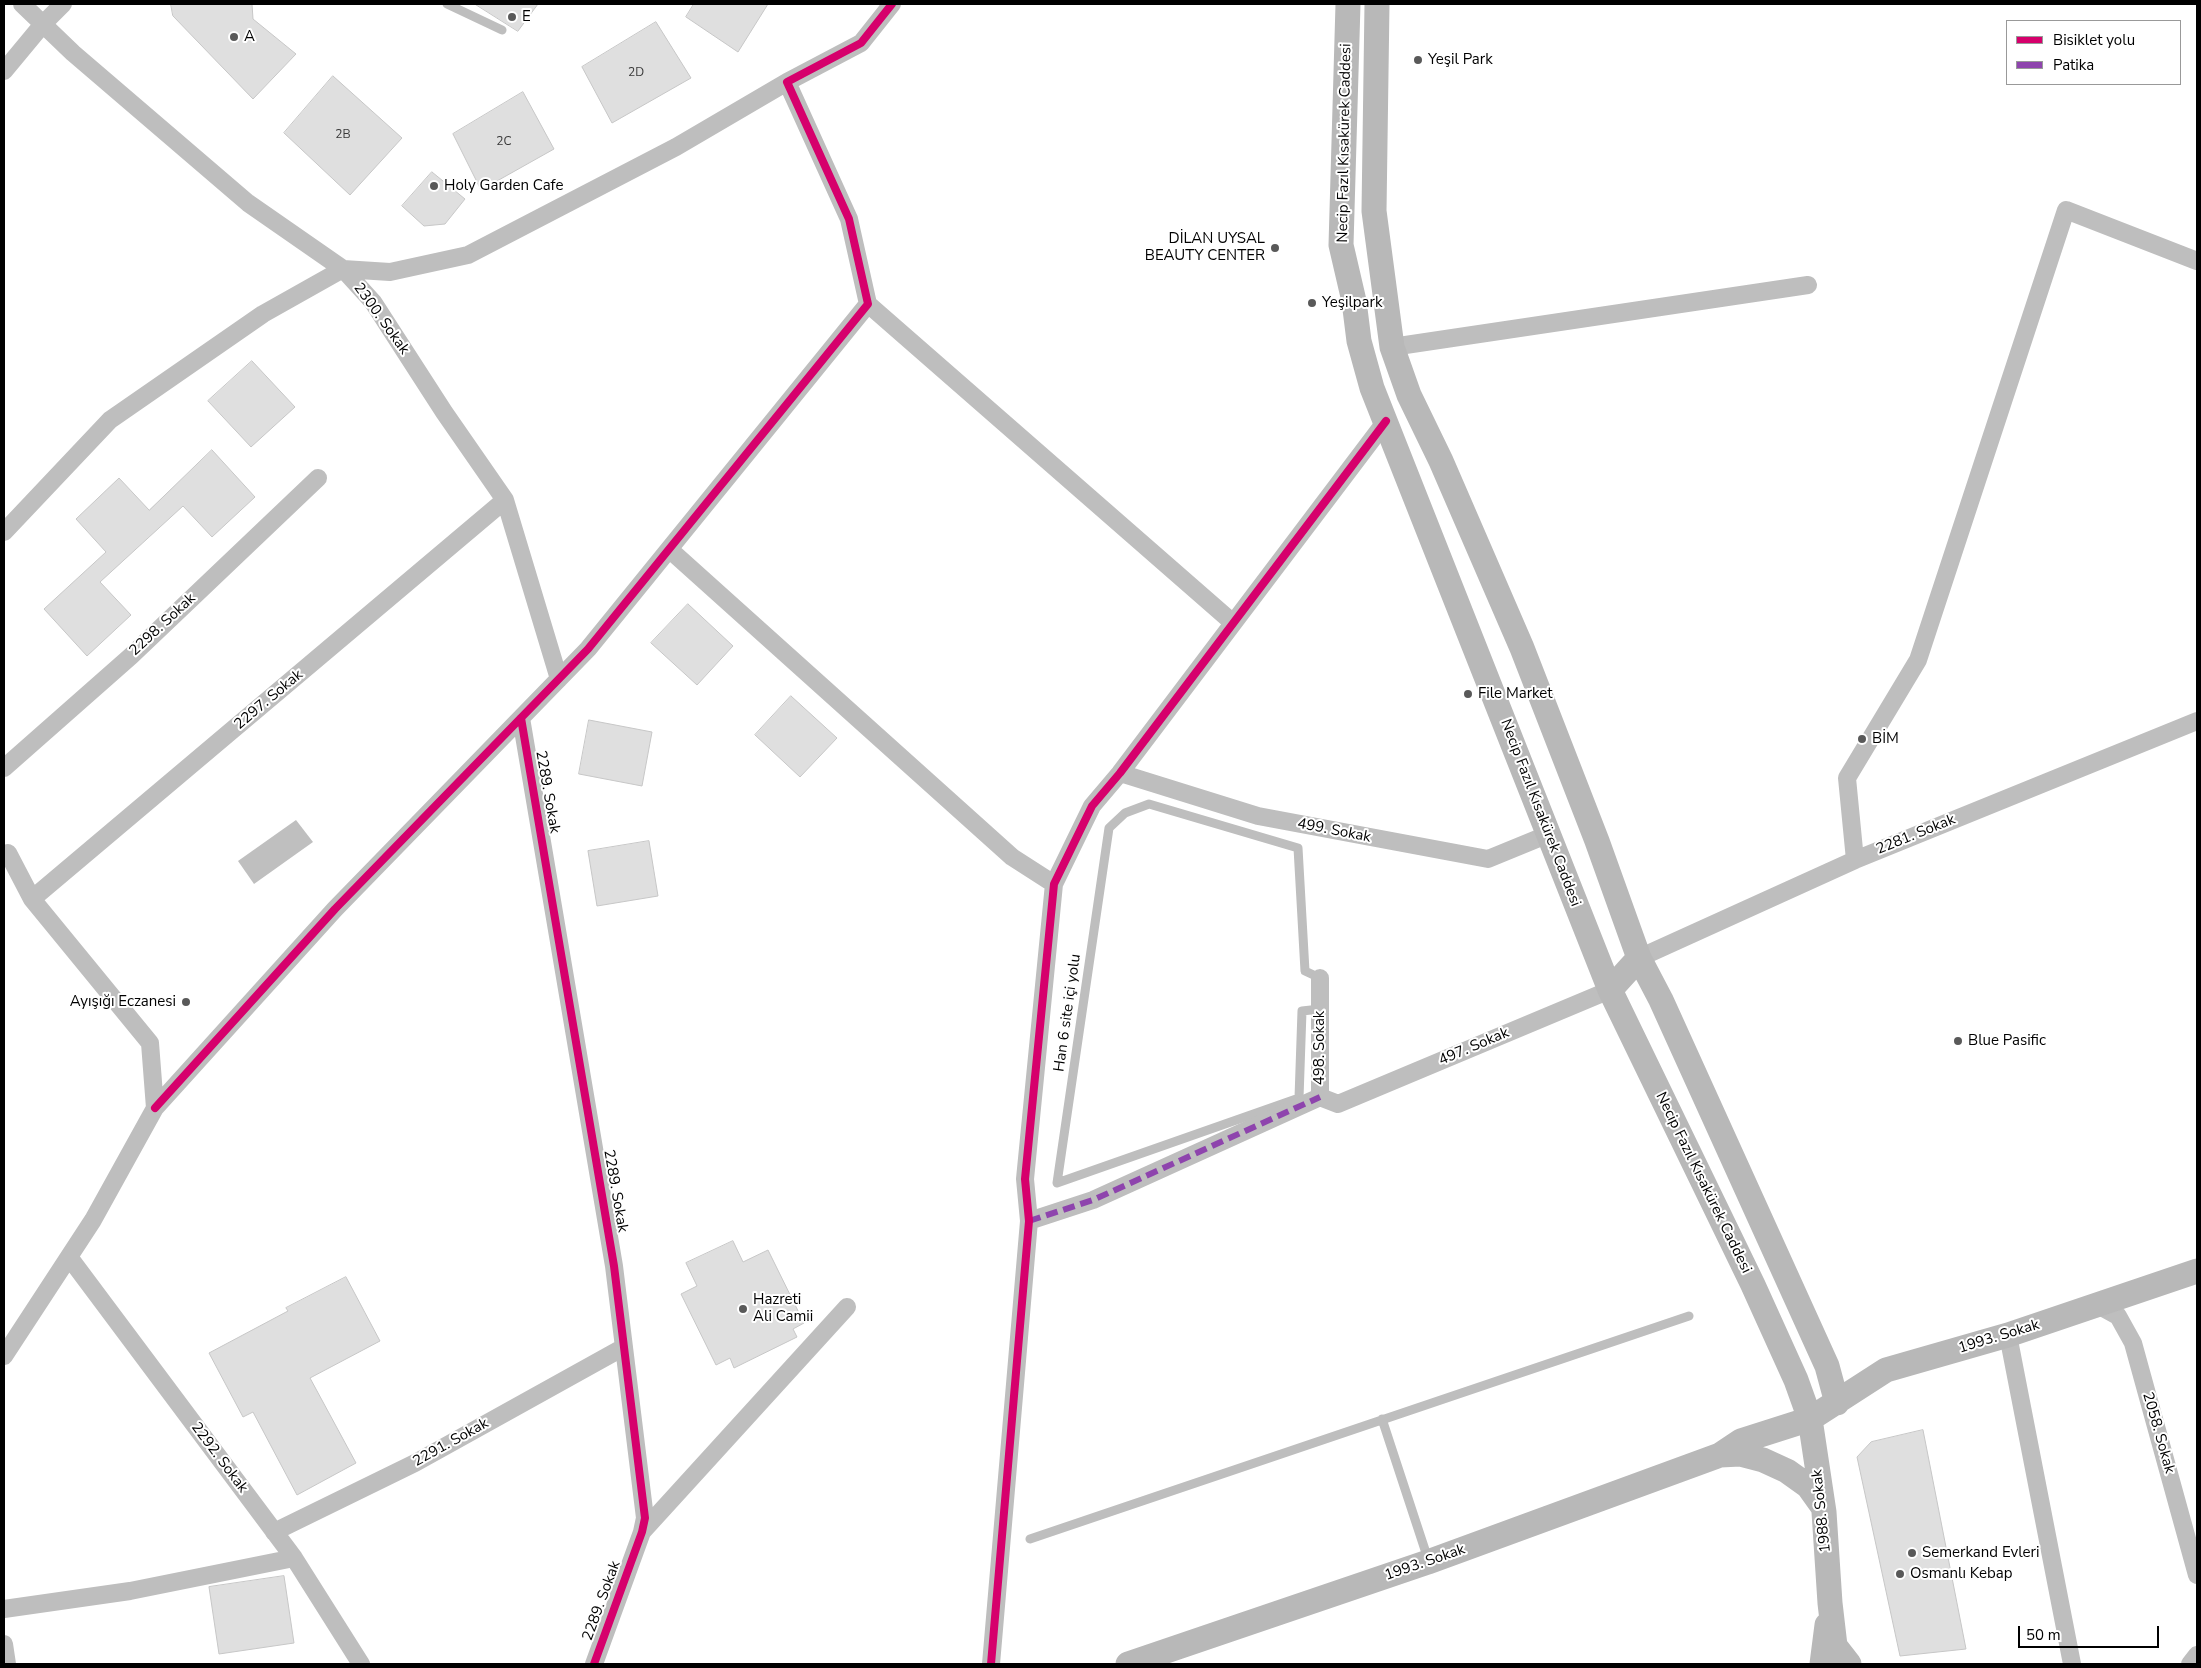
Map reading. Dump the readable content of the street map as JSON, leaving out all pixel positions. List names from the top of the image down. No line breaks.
{"streets":{"main road":["Necip Fazıl Kısakürek Caddesi","1993. Sokak","1988. Sokak"],"street":["2300. Sokak","2298. Sokak","2297. Sokak","2289. Sokak","499. Sokak","2281. Sokak","497. Sokak","498. Sokak","2058. Sokak","2291. Sokak","2292. Sokak"],"lane":["Han 6 site içi yolu"]},"crossings":[["Necip Fazıl Kısakürek Caddesi","499. Sokak"],["Necip Fazıl Kısakürek Caddesi","2281. Sokak"],["Necip Fazıl Kısakürek Caddesi","497. Sokak"],["Necip Fazıl Kısakürek Caddesi","1993. Sokak"],["Necip Fazıl Kısakürek Caddesi","1988. Sokak"],["2300. Sokak","2297. Sokak"],["2289. Sokak","2291. Sokak"],["Han 6 site içi yolu","498. Sokak"],["497. Sokak","498. Sokak"],["1993. Sokak","2058. Sokak"],["1993. Sokak","1988. Sokak"],["2291. Sokak","2292. Sokak"]],"places":["E","A","Yeşil Park","Holy Garden Cafe","DİLAN UYSAL BEAUTY CENTER","Yeşilpark","File Market","BİM","Ayışığı Eczanesi","Blue Pasific","Hazreti Ali Camii","Semerkand Evleri","Osmanlı Kebap"],"house_numbers":["2D","2B","2C"],"legend":["Bisiklet yolu","Patika"],"scale_bar":"50 m"}
